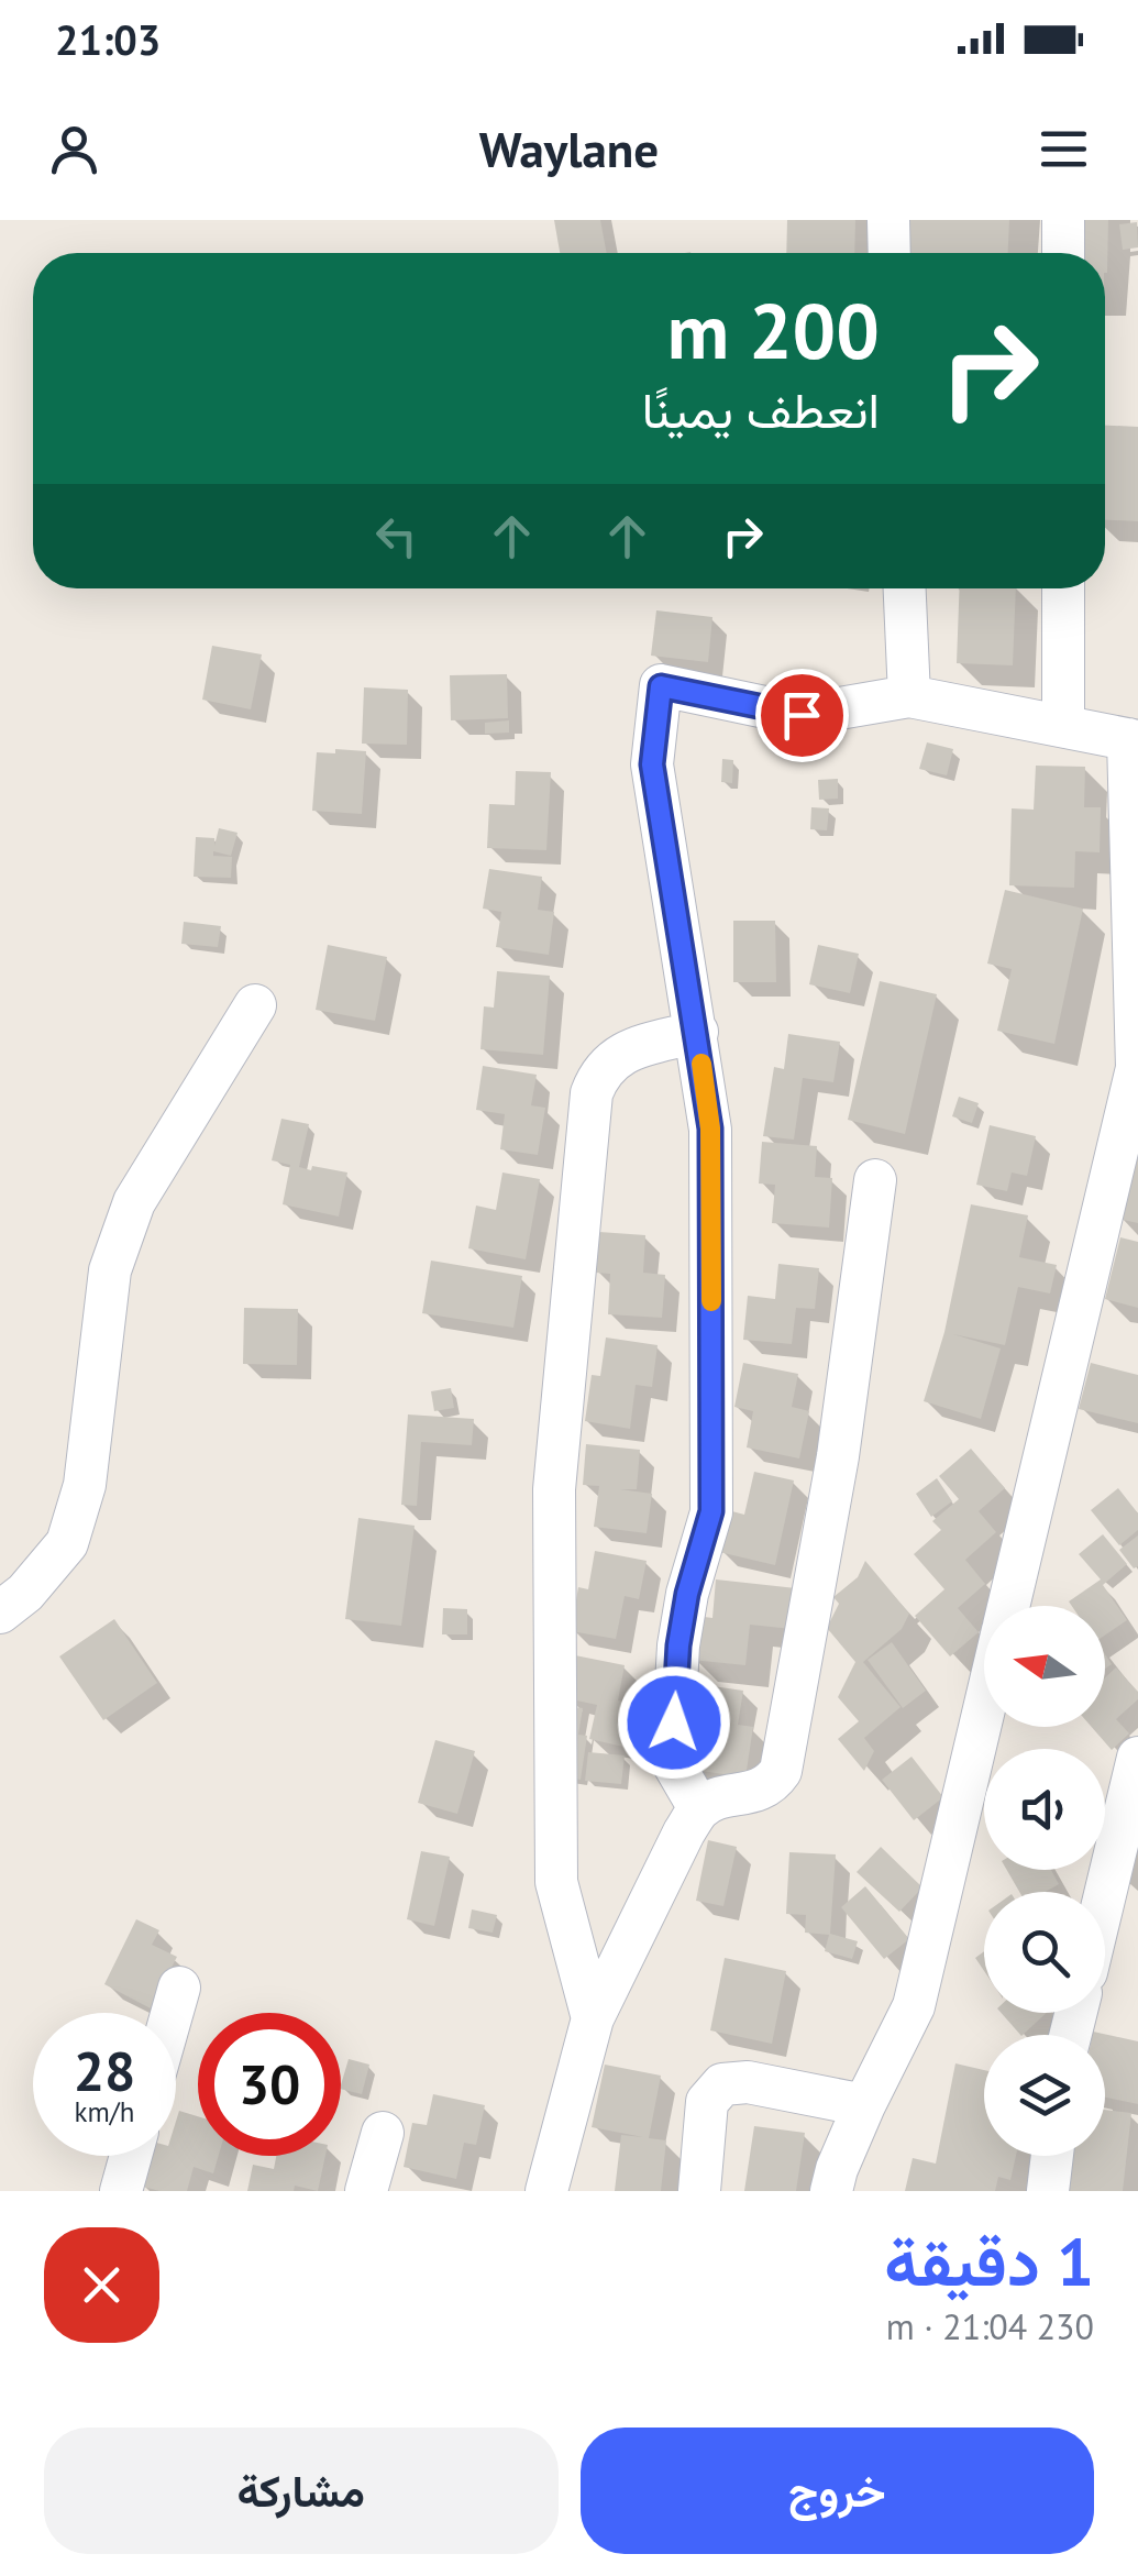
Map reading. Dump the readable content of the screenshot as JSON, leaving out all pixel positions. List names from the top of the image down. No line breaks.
{"north":"left","page":{"status":"21:03","header":"Waylane","turn":["200 m","انعطف يمينًا"],"speed":"28 km/h","limit":"30","heading":["1 دقيقة","230 m · 21:04"],"buttons":["خروج","مشاركة"]}}
